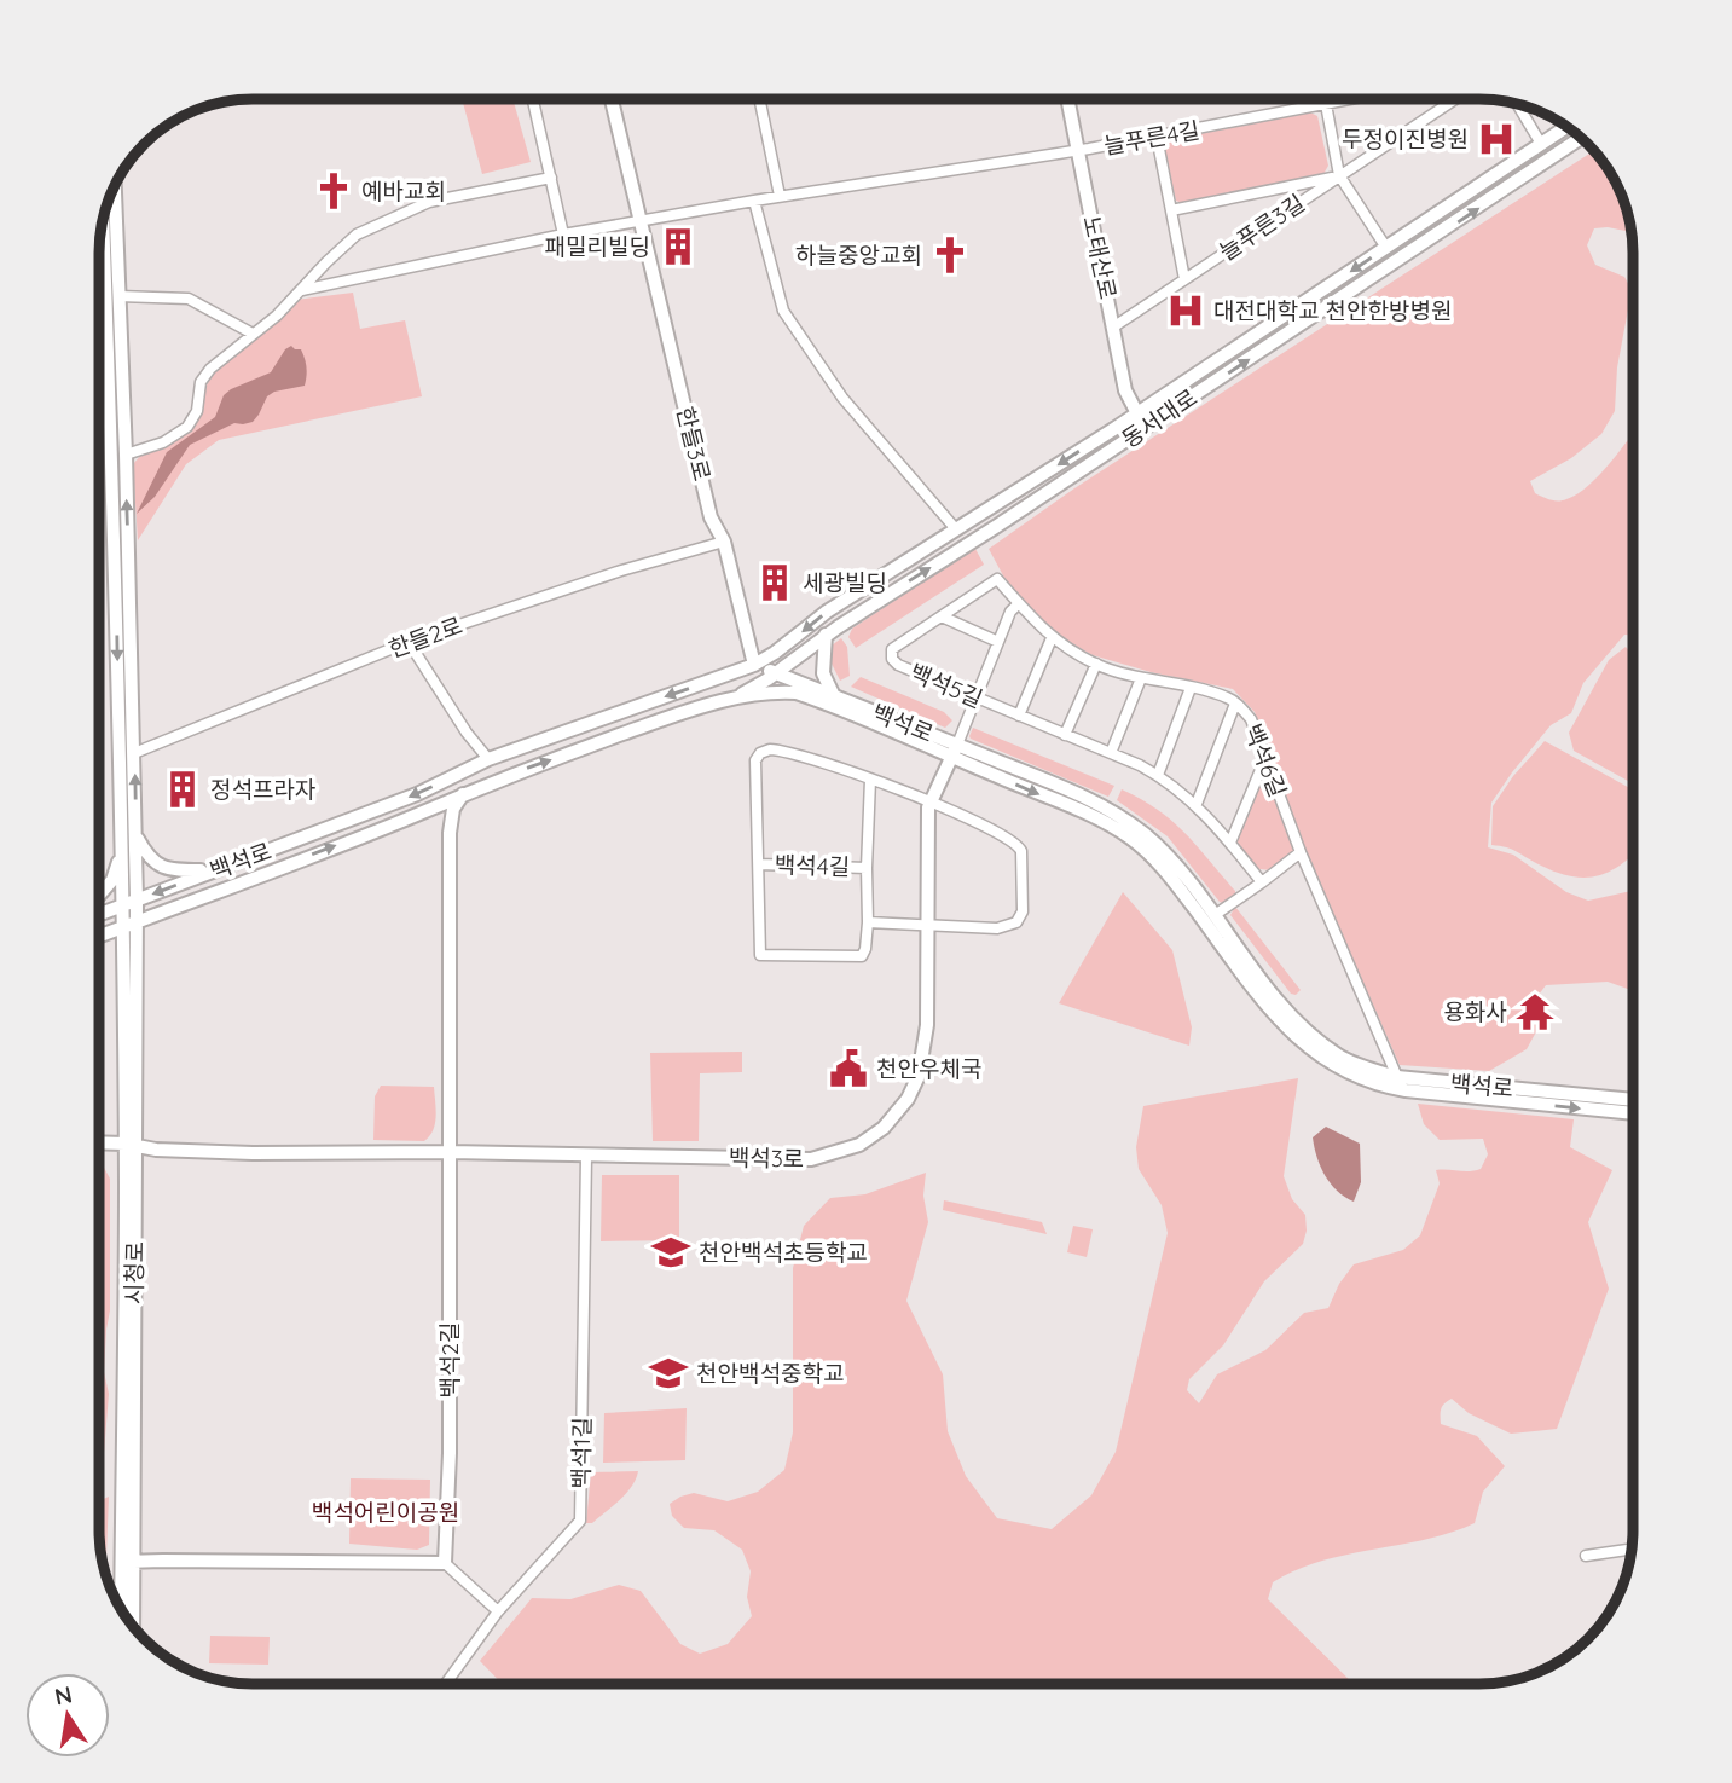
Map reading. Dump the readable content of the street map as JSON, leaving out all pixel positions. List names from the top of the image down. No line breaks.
{"streets":{"street":["늘푸른4길","늘푸른3길","노태산로","동서대로","한들3로","한들2로","백석5길","백석로","백석6길","백석4길","백석3로","시청로","백석2길","백석1길"]},"crossings":[["늘푸른4길","노태산로"],["늘푸른3길","노태산로"],["노태산로","동서대로"],["동서대로","한들3로"],["동서대로","백석로"],["한들3로","한들2로"],["한들3로","백석로"],["백석5길","백석6길"],["백석5길","백석3로"],["백석로","백석6길"],["백석로","백석3로"],["백석로","시청로"],["백석로","백석2길"],["백석6길","백석3로"],["백석3로","시청로"],["백석3로","백석2길"],["백석3로","백석1길"]],"parks":["백석어린이공원"],"places":{"hospital":["두정이진병원","대전대학교 천안한방병원"],"church":["예바교회","하늘중앙교회"],"building":["패밀리빌딩","세광빌딩","정석프라자"],"temple":["용화사"],"public building":["천안우체국"],"school or university":["천안백석초등학교","천안백석중학교"]},"north":"top"}
